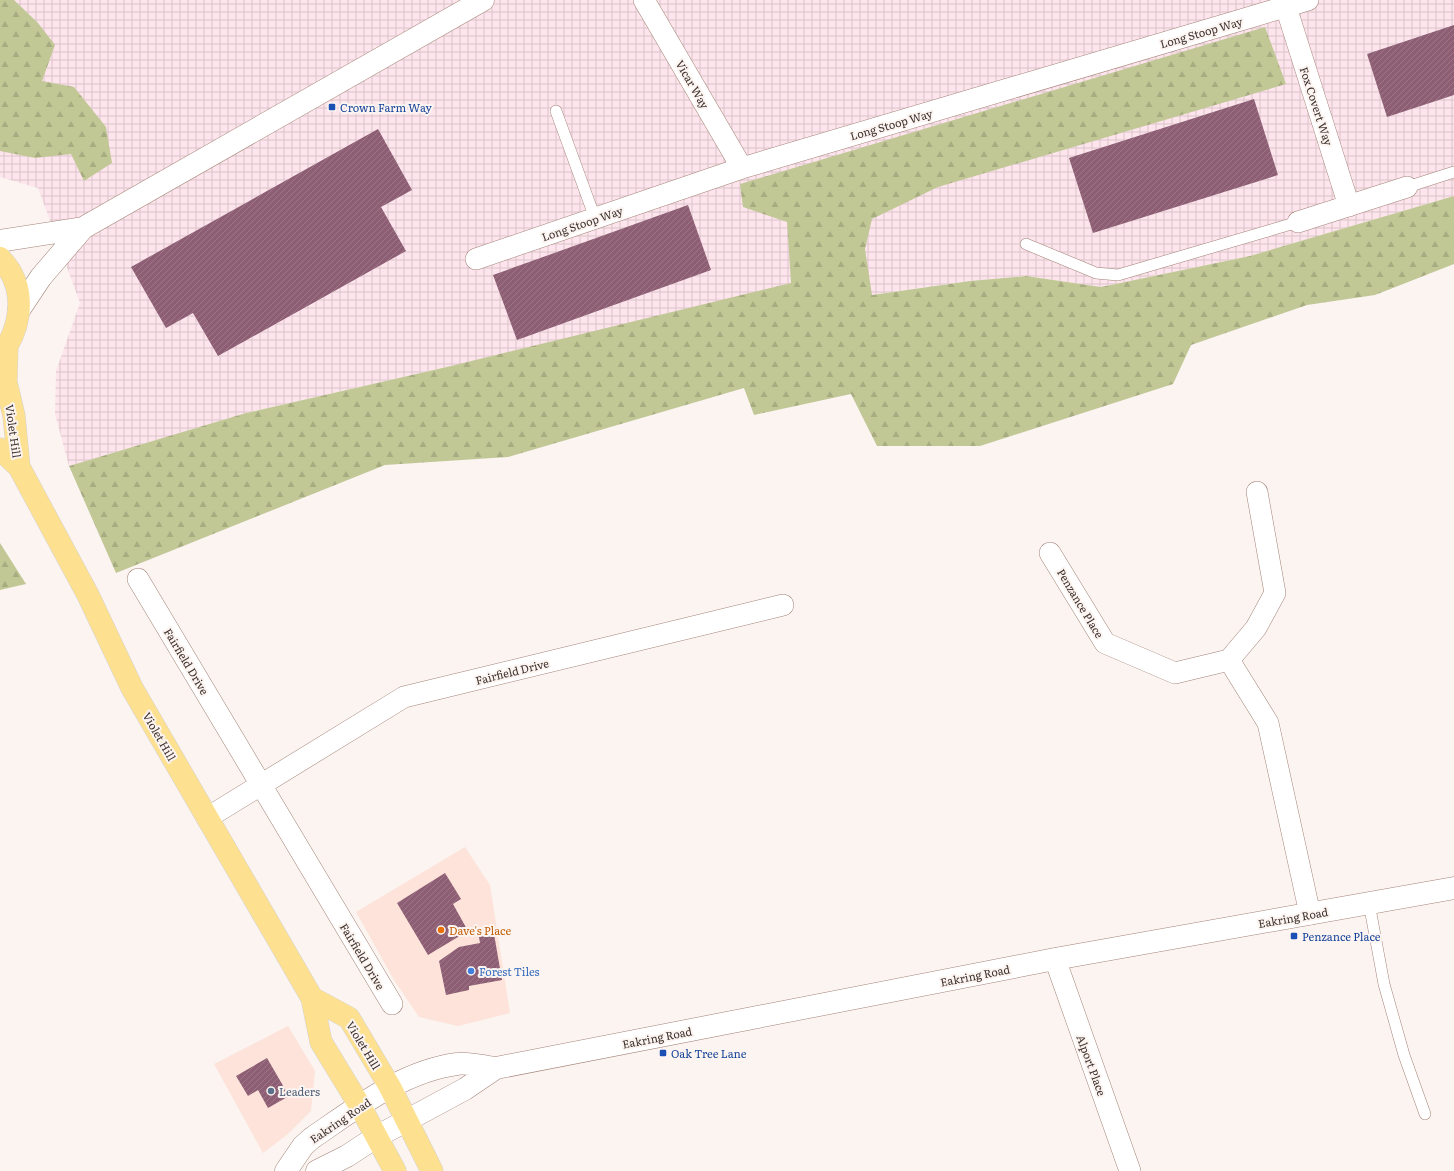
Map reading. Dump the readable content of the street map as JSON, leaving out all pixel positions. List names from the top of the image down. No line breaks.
{"streets":{"main road":["Violet Hill"],"street":["Long Stoop Way","Vicar Way","Fox Covert Way","Penzance Place","Fairfield Drive","Eakring Road","Alport Place"]},"crossings":[["Long Stoop Way","Vicar Way"],["Long Stoop Way","Fox Covert Way"],["Violet Hill","Fairfield Drive"],["Violet Hill","Eakring Road"],["Eakring Road","Alport Place"]],"places":{"transit":["Crown Farm Way","Penzance Place","Oak Tree Lane"],"other":["Dave's Place","Forest Tiles","Leaders"]}}
